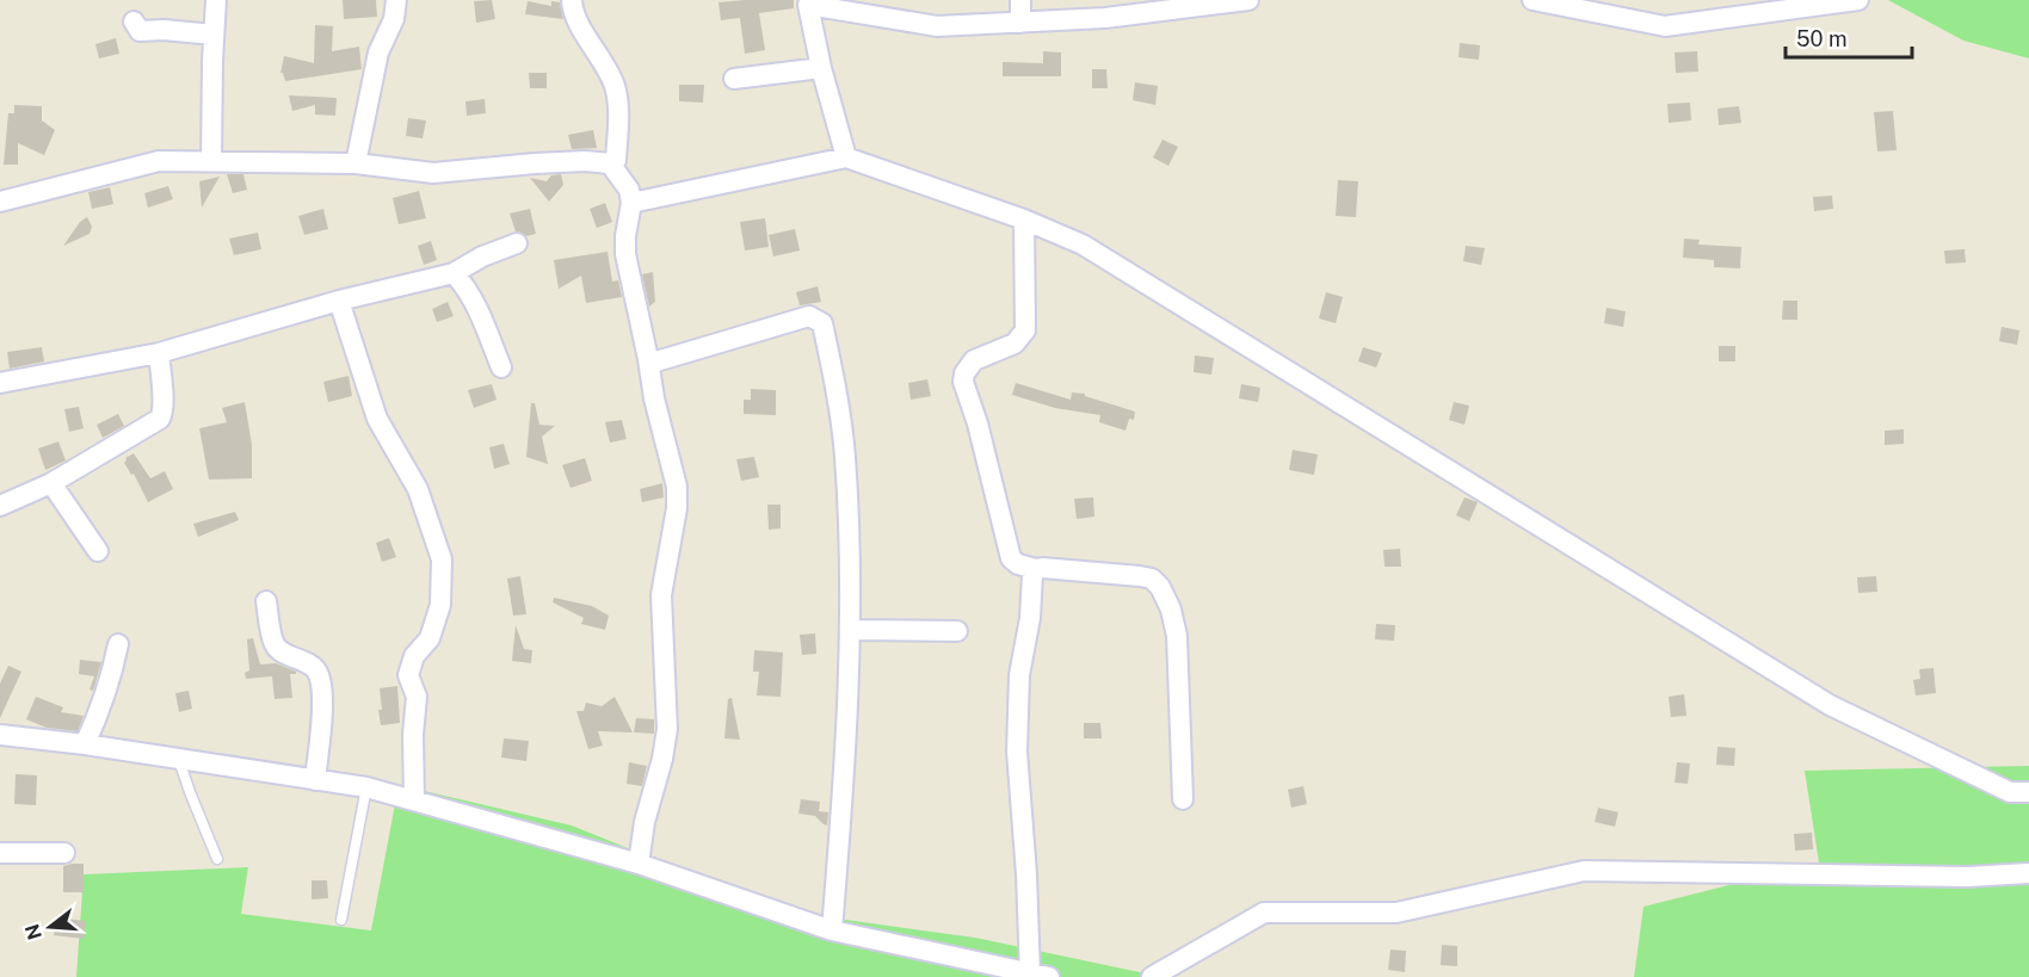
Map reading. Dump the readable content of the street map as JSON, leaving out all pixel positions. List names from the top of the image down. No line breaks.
{"scale_bar":"50 m","north":"left"}
